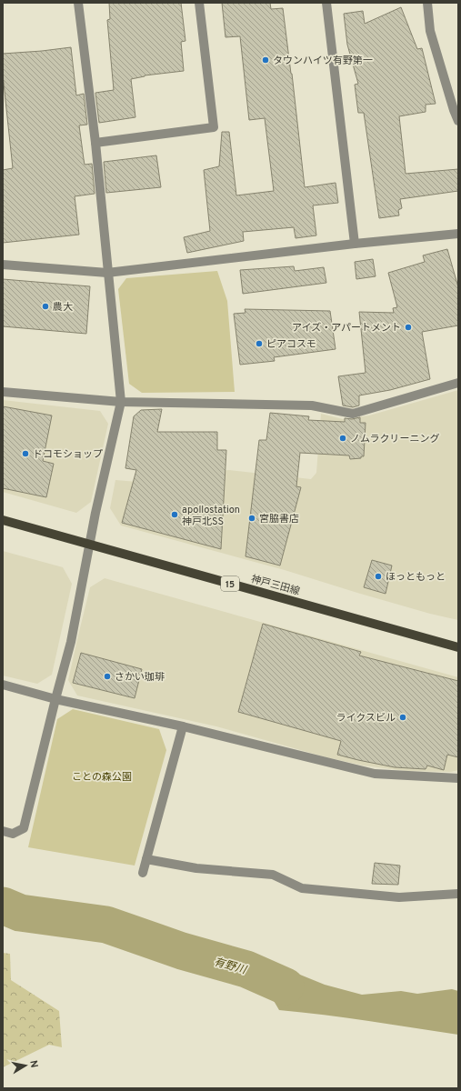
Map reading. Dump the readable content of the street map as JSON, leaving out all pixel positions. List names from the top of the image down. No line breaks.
{"streets":{"main road":["15","神戸三田線"]},"water":["有野川"],"parks":["ことの森公園"],"places":["タウンハイツ有野第一","農大","アイズ・アパートメント","ピアコスモ","ノムラクリーニング","ドコモショップ","apollostation 神戸北SS","宮脇書店","ほっともっと","さかい珈琲","ライクスビル"],"north":"right"}
